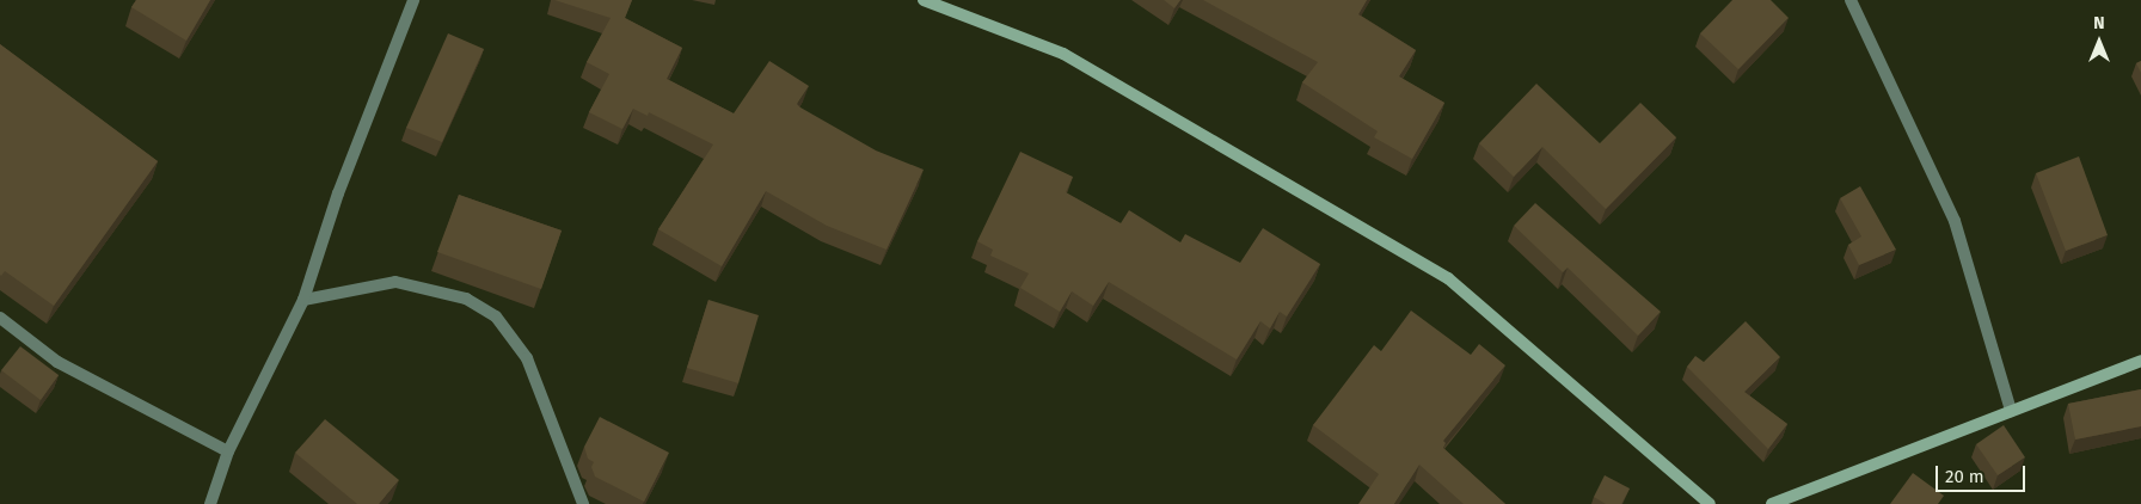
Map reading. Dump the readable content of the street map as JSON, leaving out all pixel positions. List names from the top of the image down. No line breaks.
{"scale_bar":"20 m","north":"top"}
